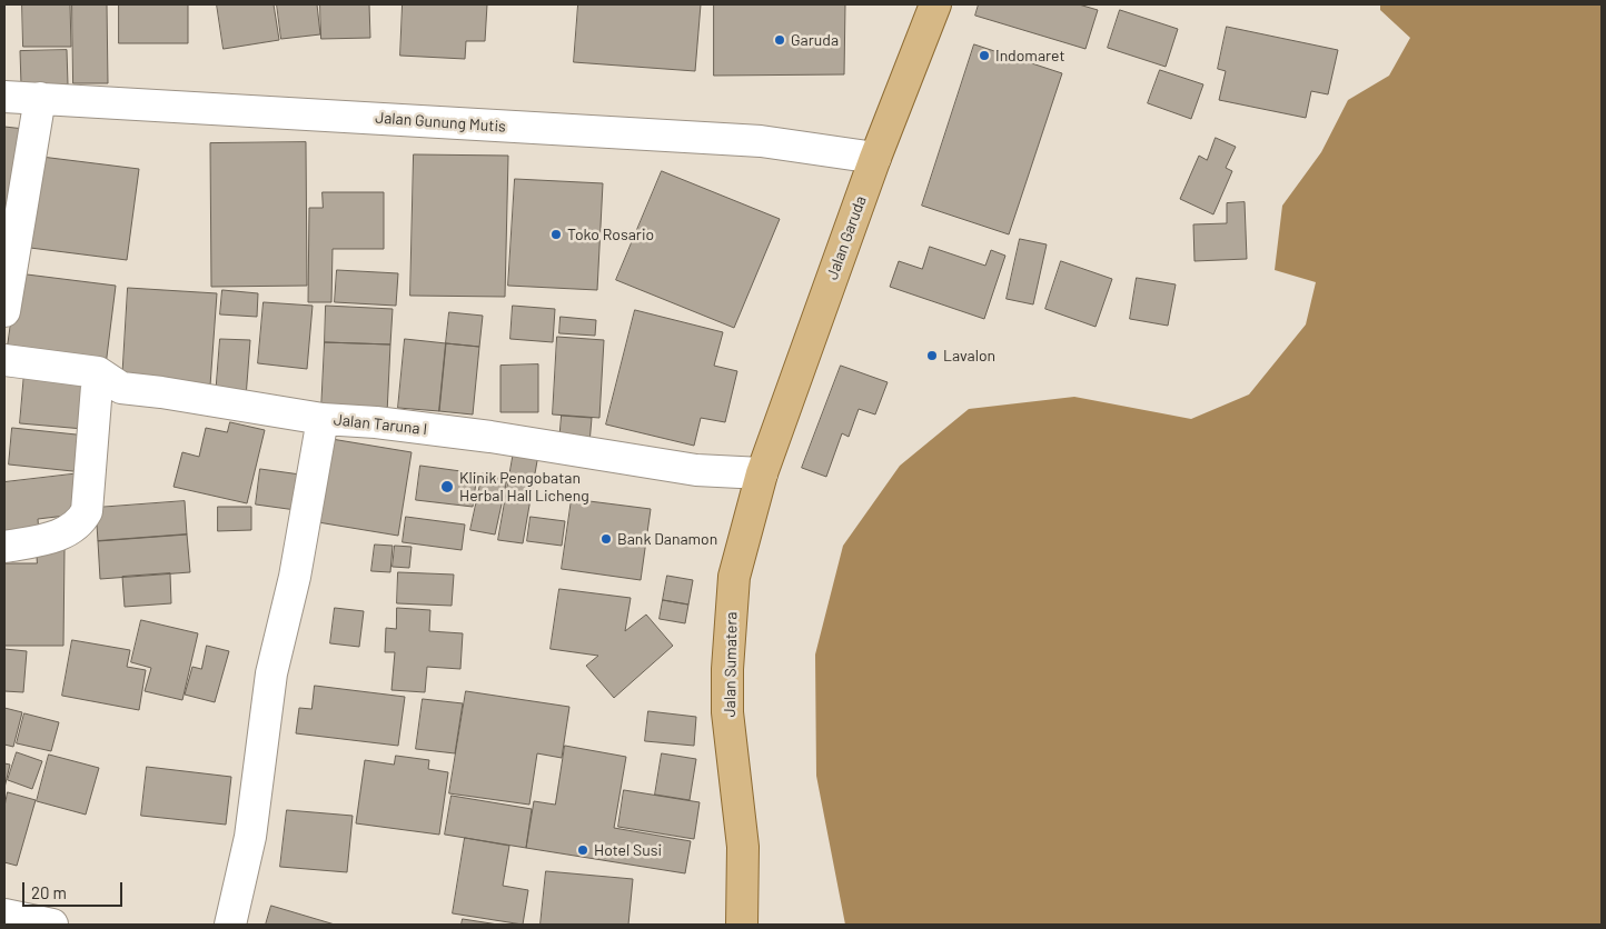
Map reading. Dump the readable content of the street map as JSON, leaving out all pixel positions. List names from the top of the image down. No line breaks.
{"streets":{"main road":["Jalan Garuda","Jalan Sumatera"],"street":["Jalan Gunung Mutis","Jalan Taruna I"]},"crossings":[["Jalan Gunung Mutis","Jalan Garuda"],["Jalan Garuda","Jalan Taruna I"],["Jalan Garuda","Jalan Sumatera"],["Jalan Taruna I","Jalan Sumatera"]],"places":["Garuda","Indomaret","Toko Rosario","Lavalon","Klinik Pengobatan Herbal Hall Licheng","Bank Danamon","Hotel Susi"],"scale_bar":"20 m"}
